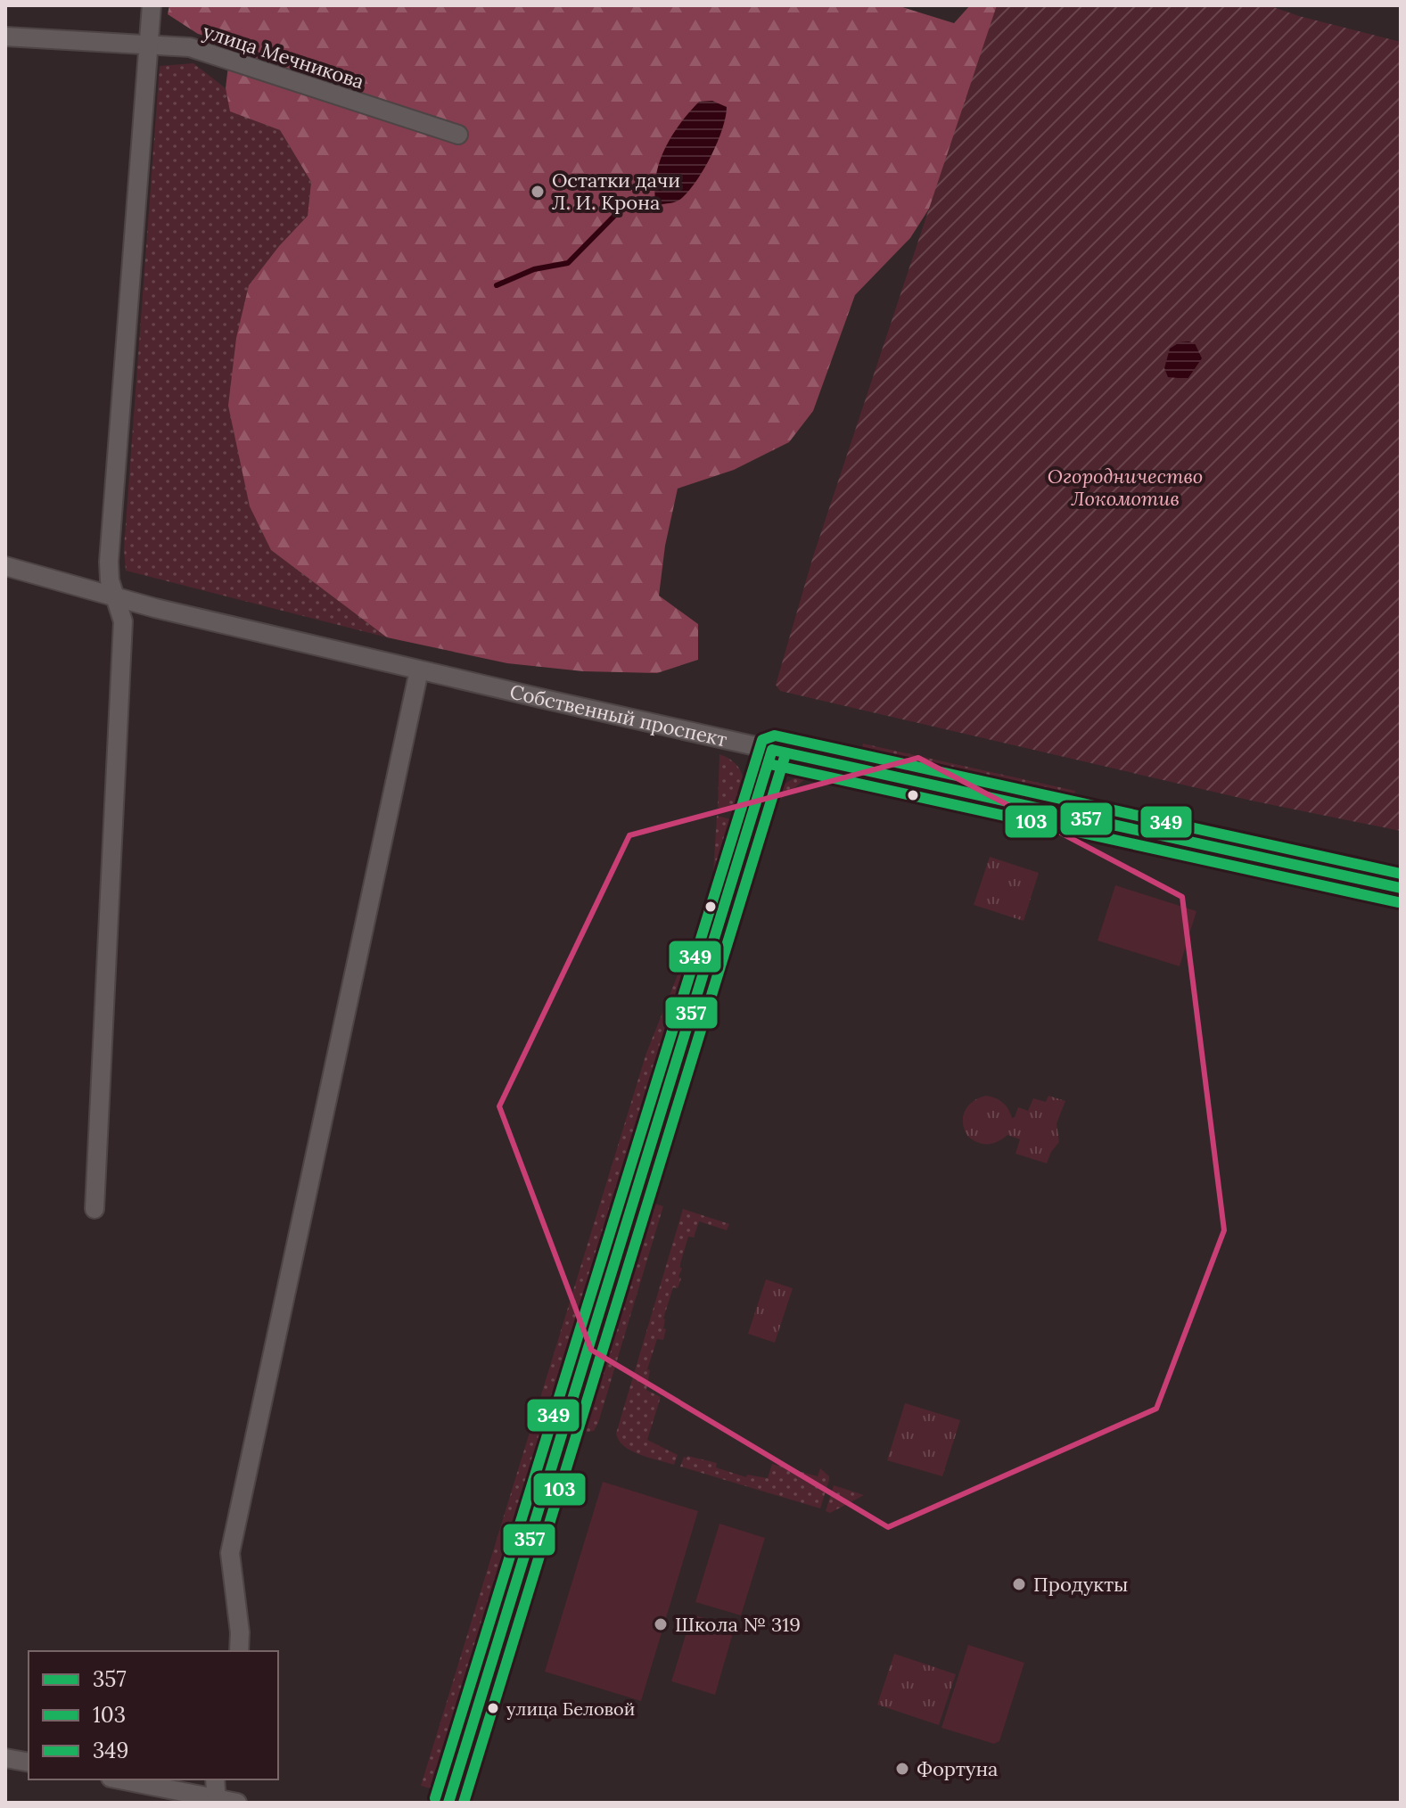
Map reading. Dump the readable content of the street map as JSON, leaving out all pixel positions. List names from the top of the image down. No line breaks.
{"streets":{"street":["улица Мечникова","Собственный проспект"]},"parks":["Огородничество Локомотив"],"places":["Остатки дачи Л. И. Крона","Продукты","Школа № 319","улица Беловой","Фортуна"],"lines":["transit line 349","transit line 357","transit line 103"],"legend":["357","103","349"]}
